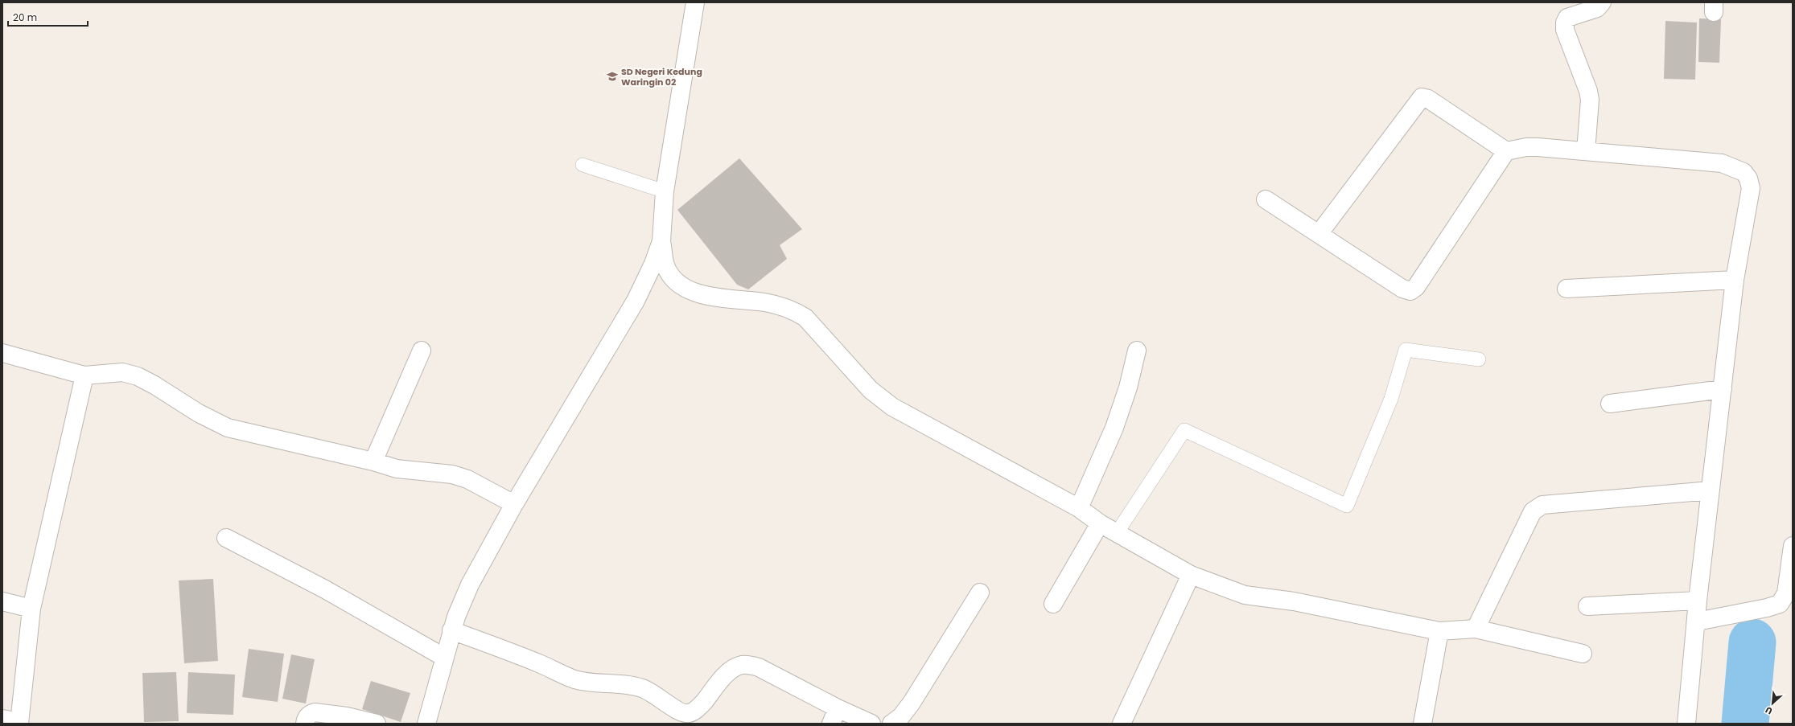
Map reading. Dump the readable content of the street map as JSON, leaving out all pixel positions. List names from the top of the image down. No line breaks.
{"places":{"school or university":["SD Negeri Kedung Waringin 02"]},"scale_bar":"20 m","north":"bottom left"}
